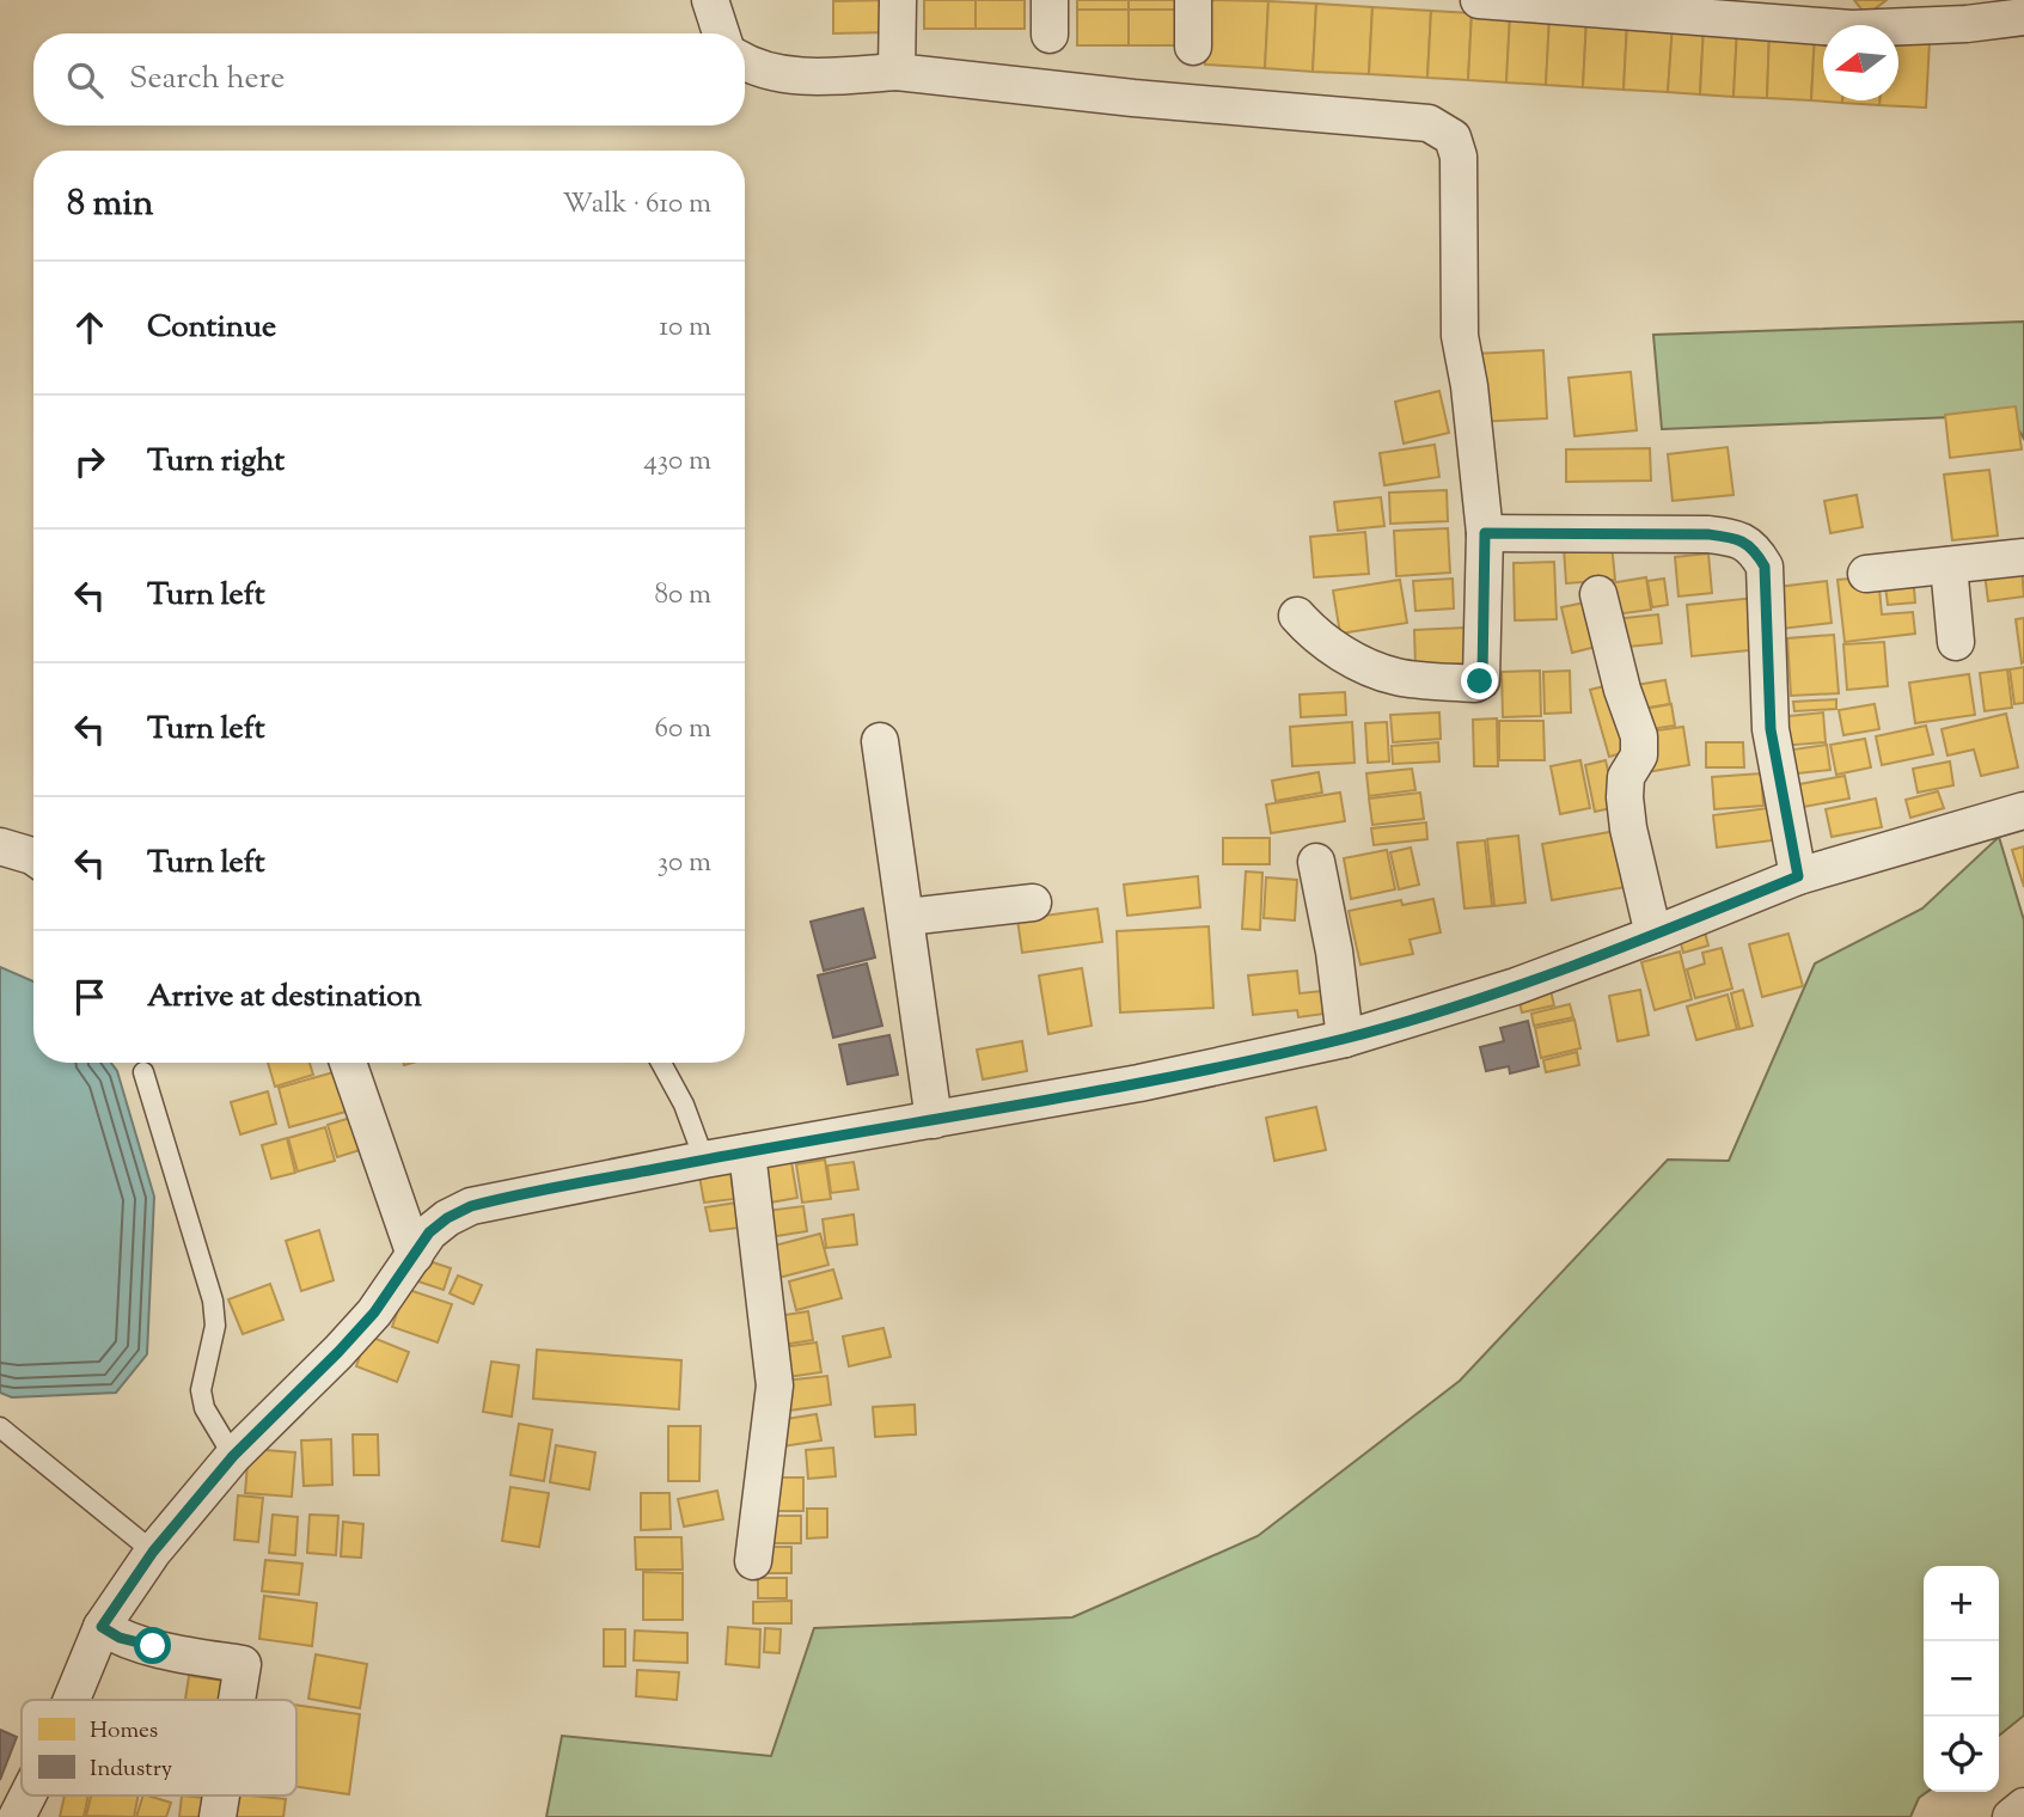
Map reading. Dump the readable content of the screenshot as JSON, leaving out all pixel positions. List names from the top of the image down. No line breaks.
{"legend":["Homes","Industry"],"north":"left","page":{"search":"Search here","heading":["8 min","Walk · 610 m"],"list":[["Continue","10 m"],["Turn right","430 m"],["Turn left","80 m"],["Turn left","60 m"],["Turn left","30 m"],"Arrive at destination"],"map_buttons":["+","−"]}}
